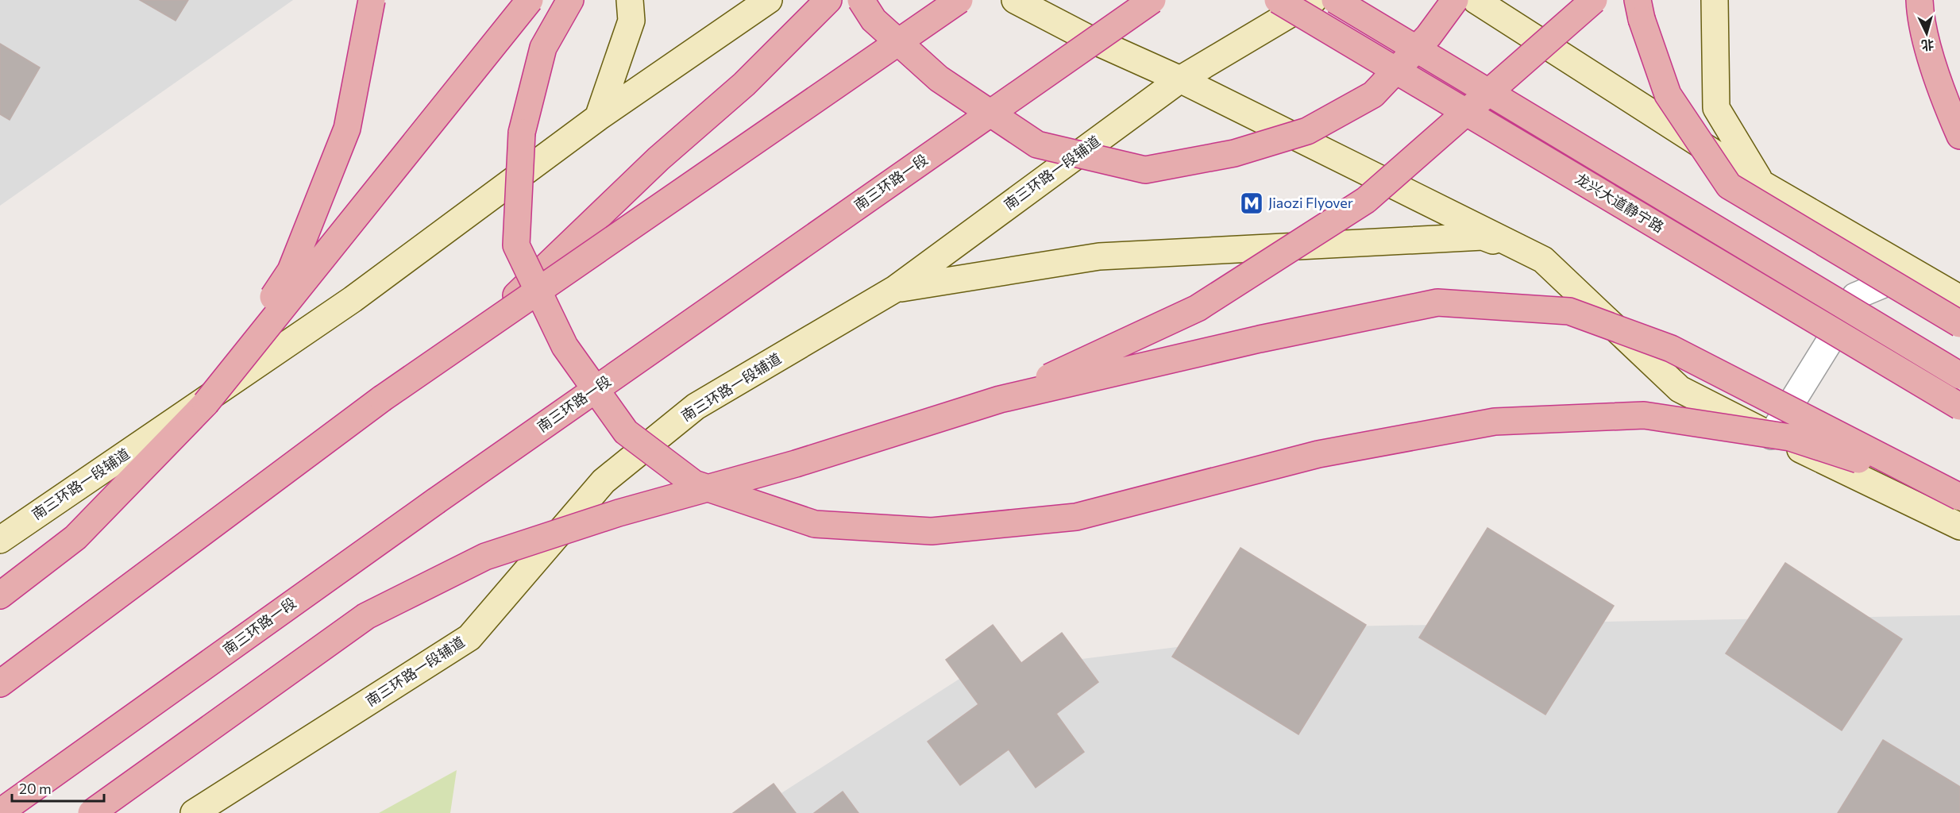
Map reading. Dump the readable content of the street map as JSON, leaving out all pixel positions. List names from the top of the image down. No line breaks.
{"streets":{"highway":["南三环路一段","龙兴大道静宁路"],"main road":["南三环路一段辅道"]},"places":{"metro station":["Jiaozi Flyover"]},"scale_bar":"20 m","north":"bottom"}
